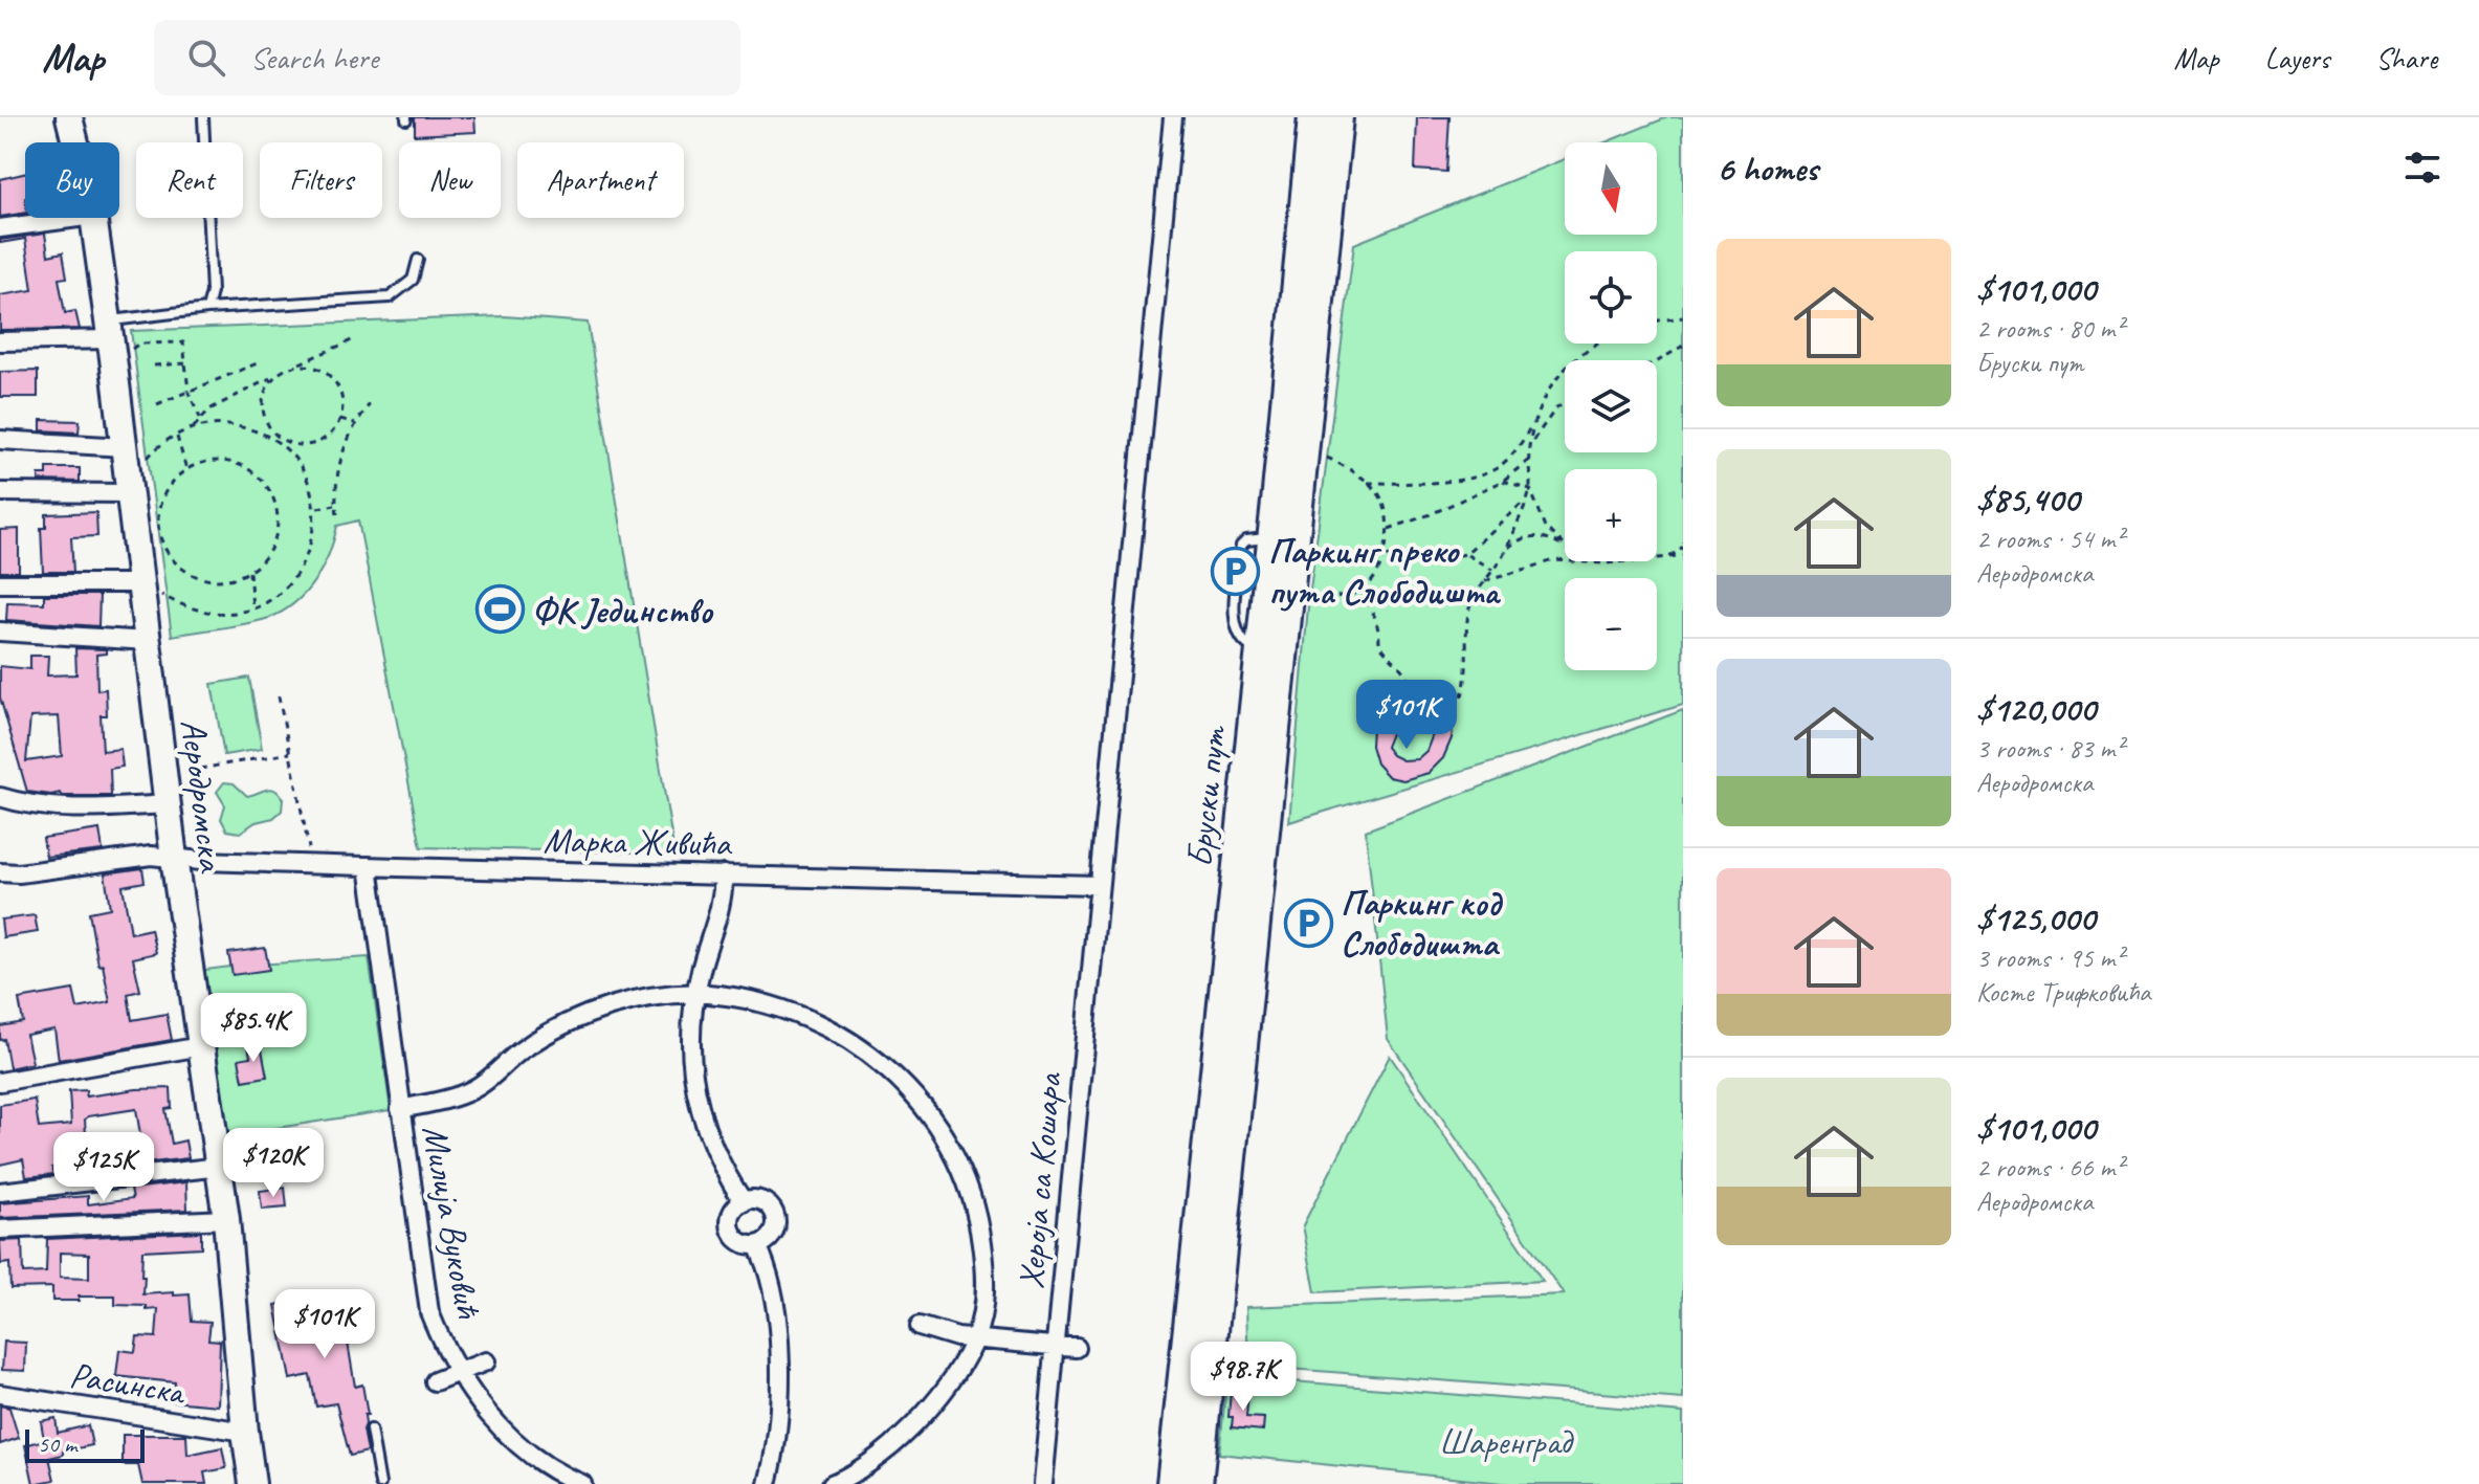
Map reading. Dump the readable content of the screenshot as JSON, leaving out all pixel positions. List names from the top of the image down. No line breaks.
{"streets":{"main road":["Бруски пут"],"street":["Аеродромска","Марка Живића","Хероја са Кошара","Милија Вуковић","Расинска"]},"crossings":[["Аеродромска","Марка Живића"],["Аеродромска","Расинска"],["Марка Живића","Хероја са Кошара"],["Марка Живића","Милија Вуковић"]],"parks":["Шаренград"],"places":{"parking":["Паркинг преко пута Слободишта","Паркинг код Слободишта"],"sports":["ФК Јединство"]},"scale_bar":"50 m","north":"bottom","page":{"header":"Map","search":"Search here","nav":["Map","Layers","Share"],"heading":"6 homes","map_buttons":["+","−"],"chip":["Buy","Rent","Filters","New","Apartment"],"list":[{"name":"$101,000","note":"2 rooms · 80 m² · Бруски пут"},{"name":"$85,400","note":"2 rooms · 54 m² · Аеродромска"},{"name":"$120,000","note":"3 rooms · 83 m² · Аеродромска"},{"name":"$125,000","note":"3 rooms · 95 m² · Косте Трифковића"},{"name":"$101,000","note":"2 rooms · 66 m² · Аеродромска"}],"price":["$101K","$85.4K","$120K","$125K","$101K","$98.7K"],"scale":"50 m"}}
